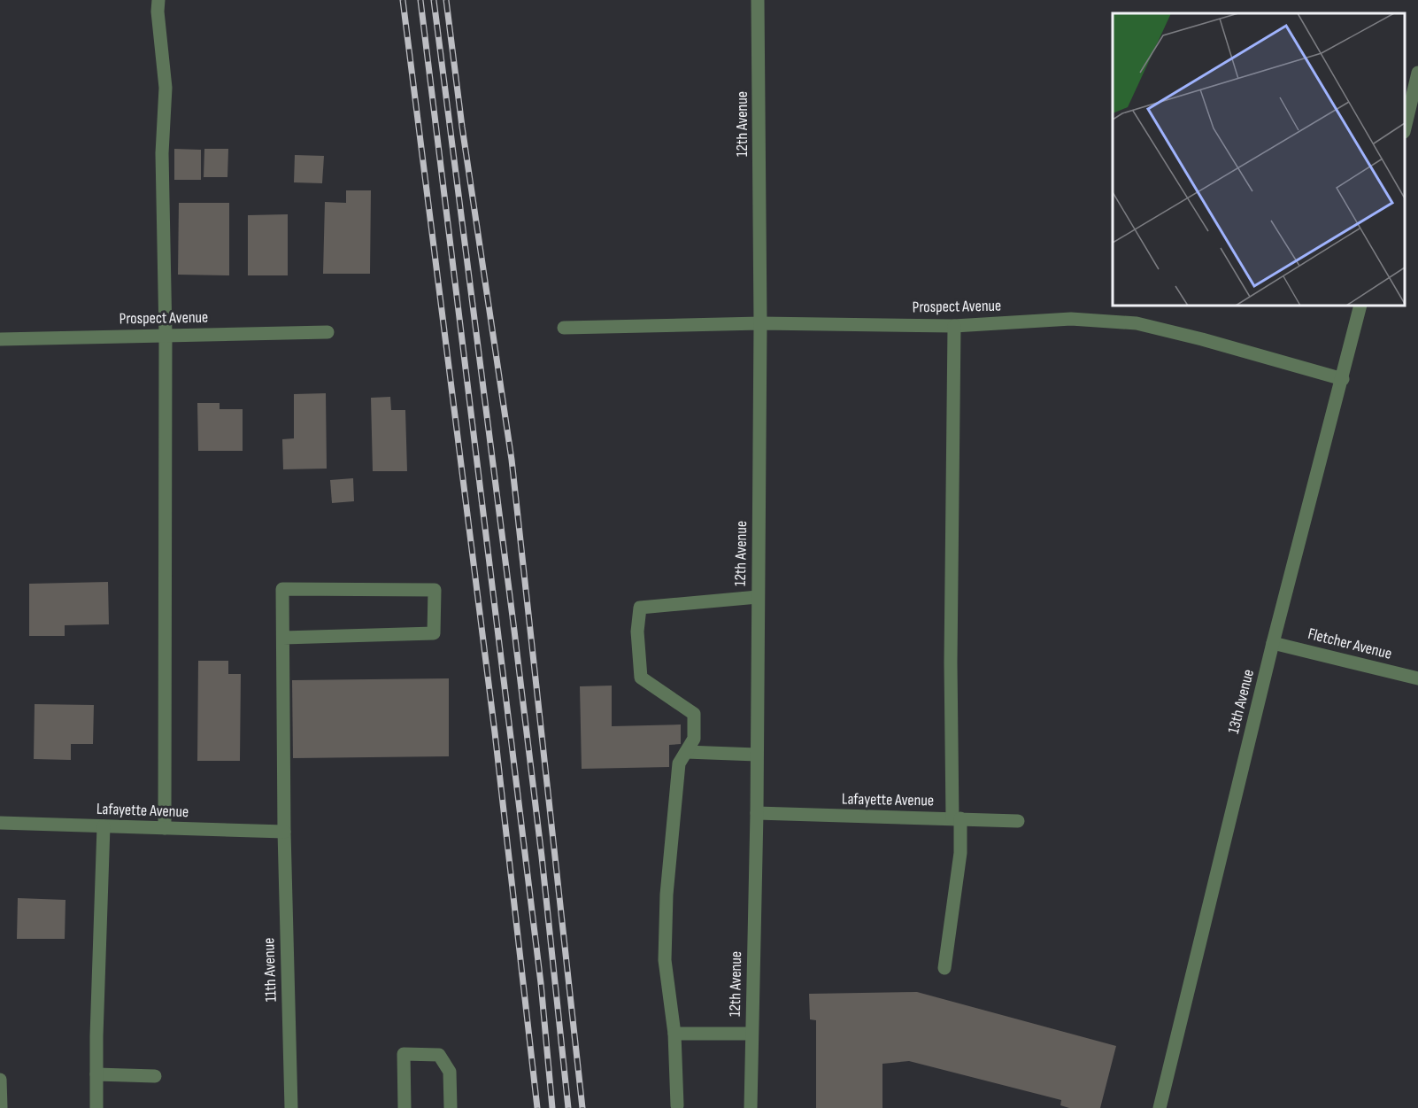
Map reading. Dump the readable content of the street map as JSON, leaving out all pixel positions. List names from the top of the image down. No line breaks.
{"streets":{"street":["12th Avenue","Prospect Avenue","Fletcher Avenue","13th Avenue","Lafayette Avenue","11th Avenue"]},"crossings":[["12th Avenue","Prospect Avenue"],["12th Avenue","Lafayette Avenue"],["Prospect Avenue","13th Avenue"],["Fletcher Avenue","13th Avenue"],["Lafayette Avenue","11th Avenue"]]}
